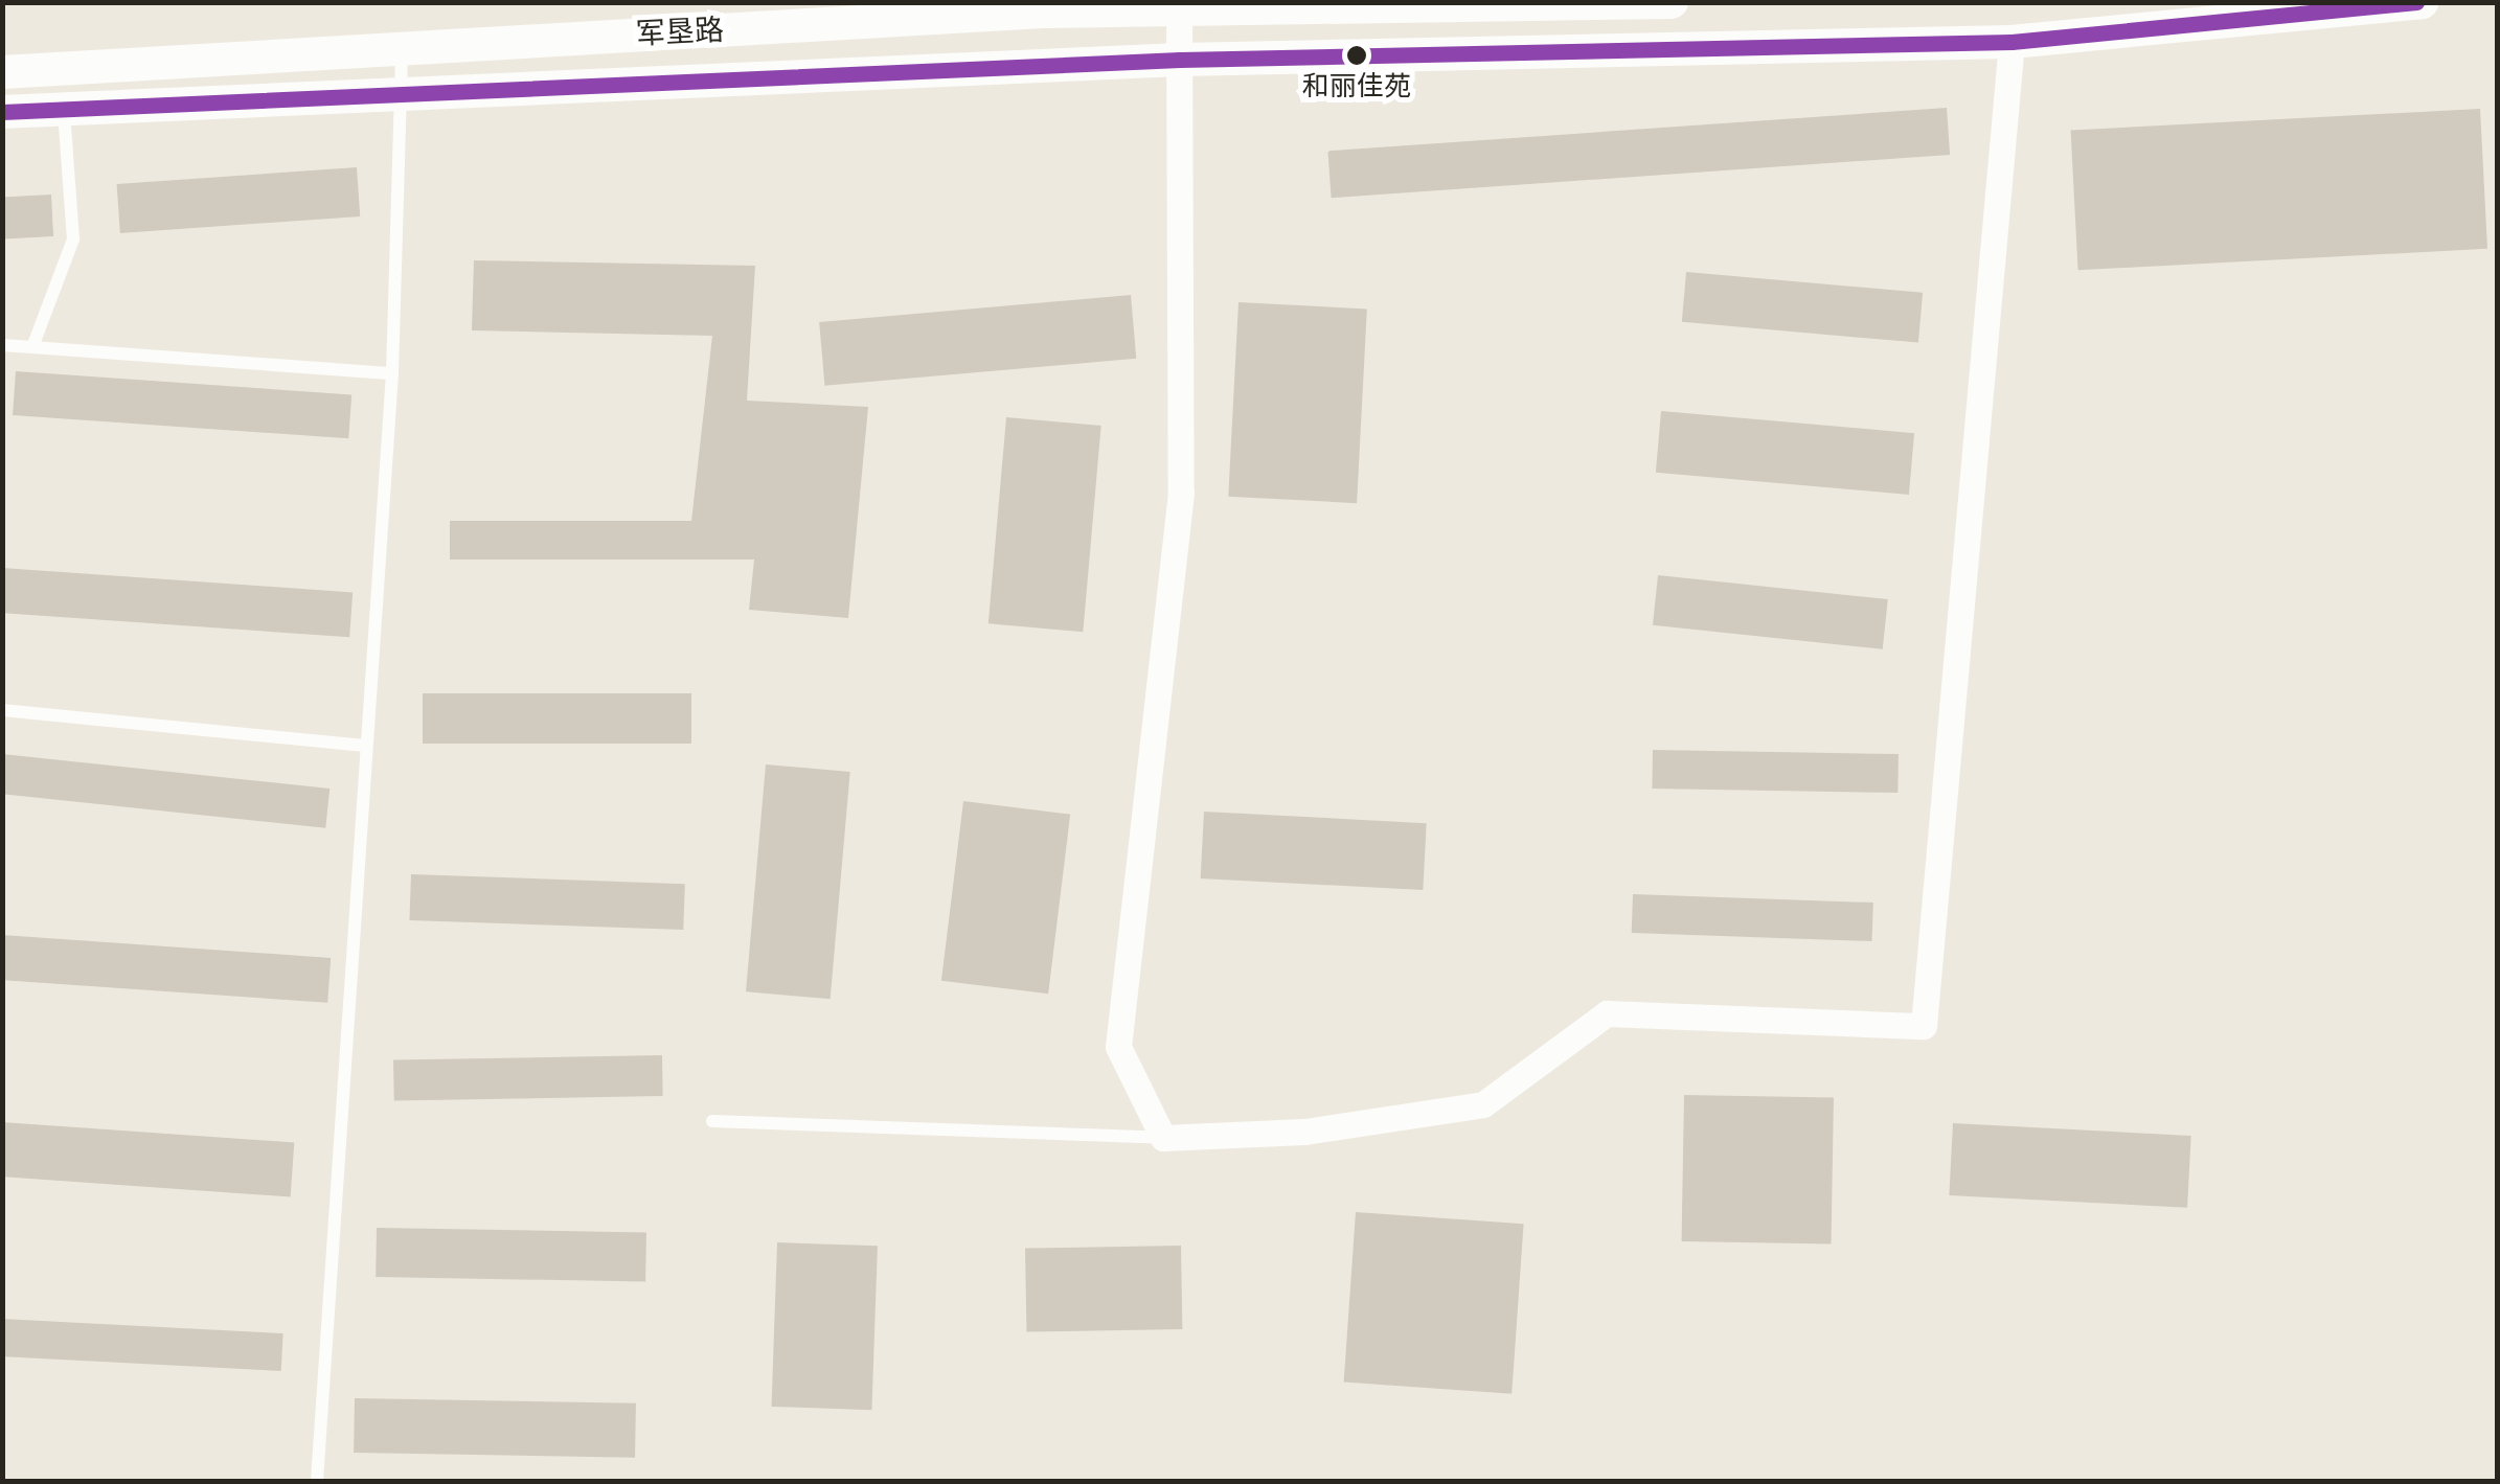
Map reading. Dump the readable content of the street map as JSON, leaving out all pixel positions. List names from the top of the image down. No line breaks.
{"streets":{"street":["军垦路"]},"places":["和丽佳苑"]}
